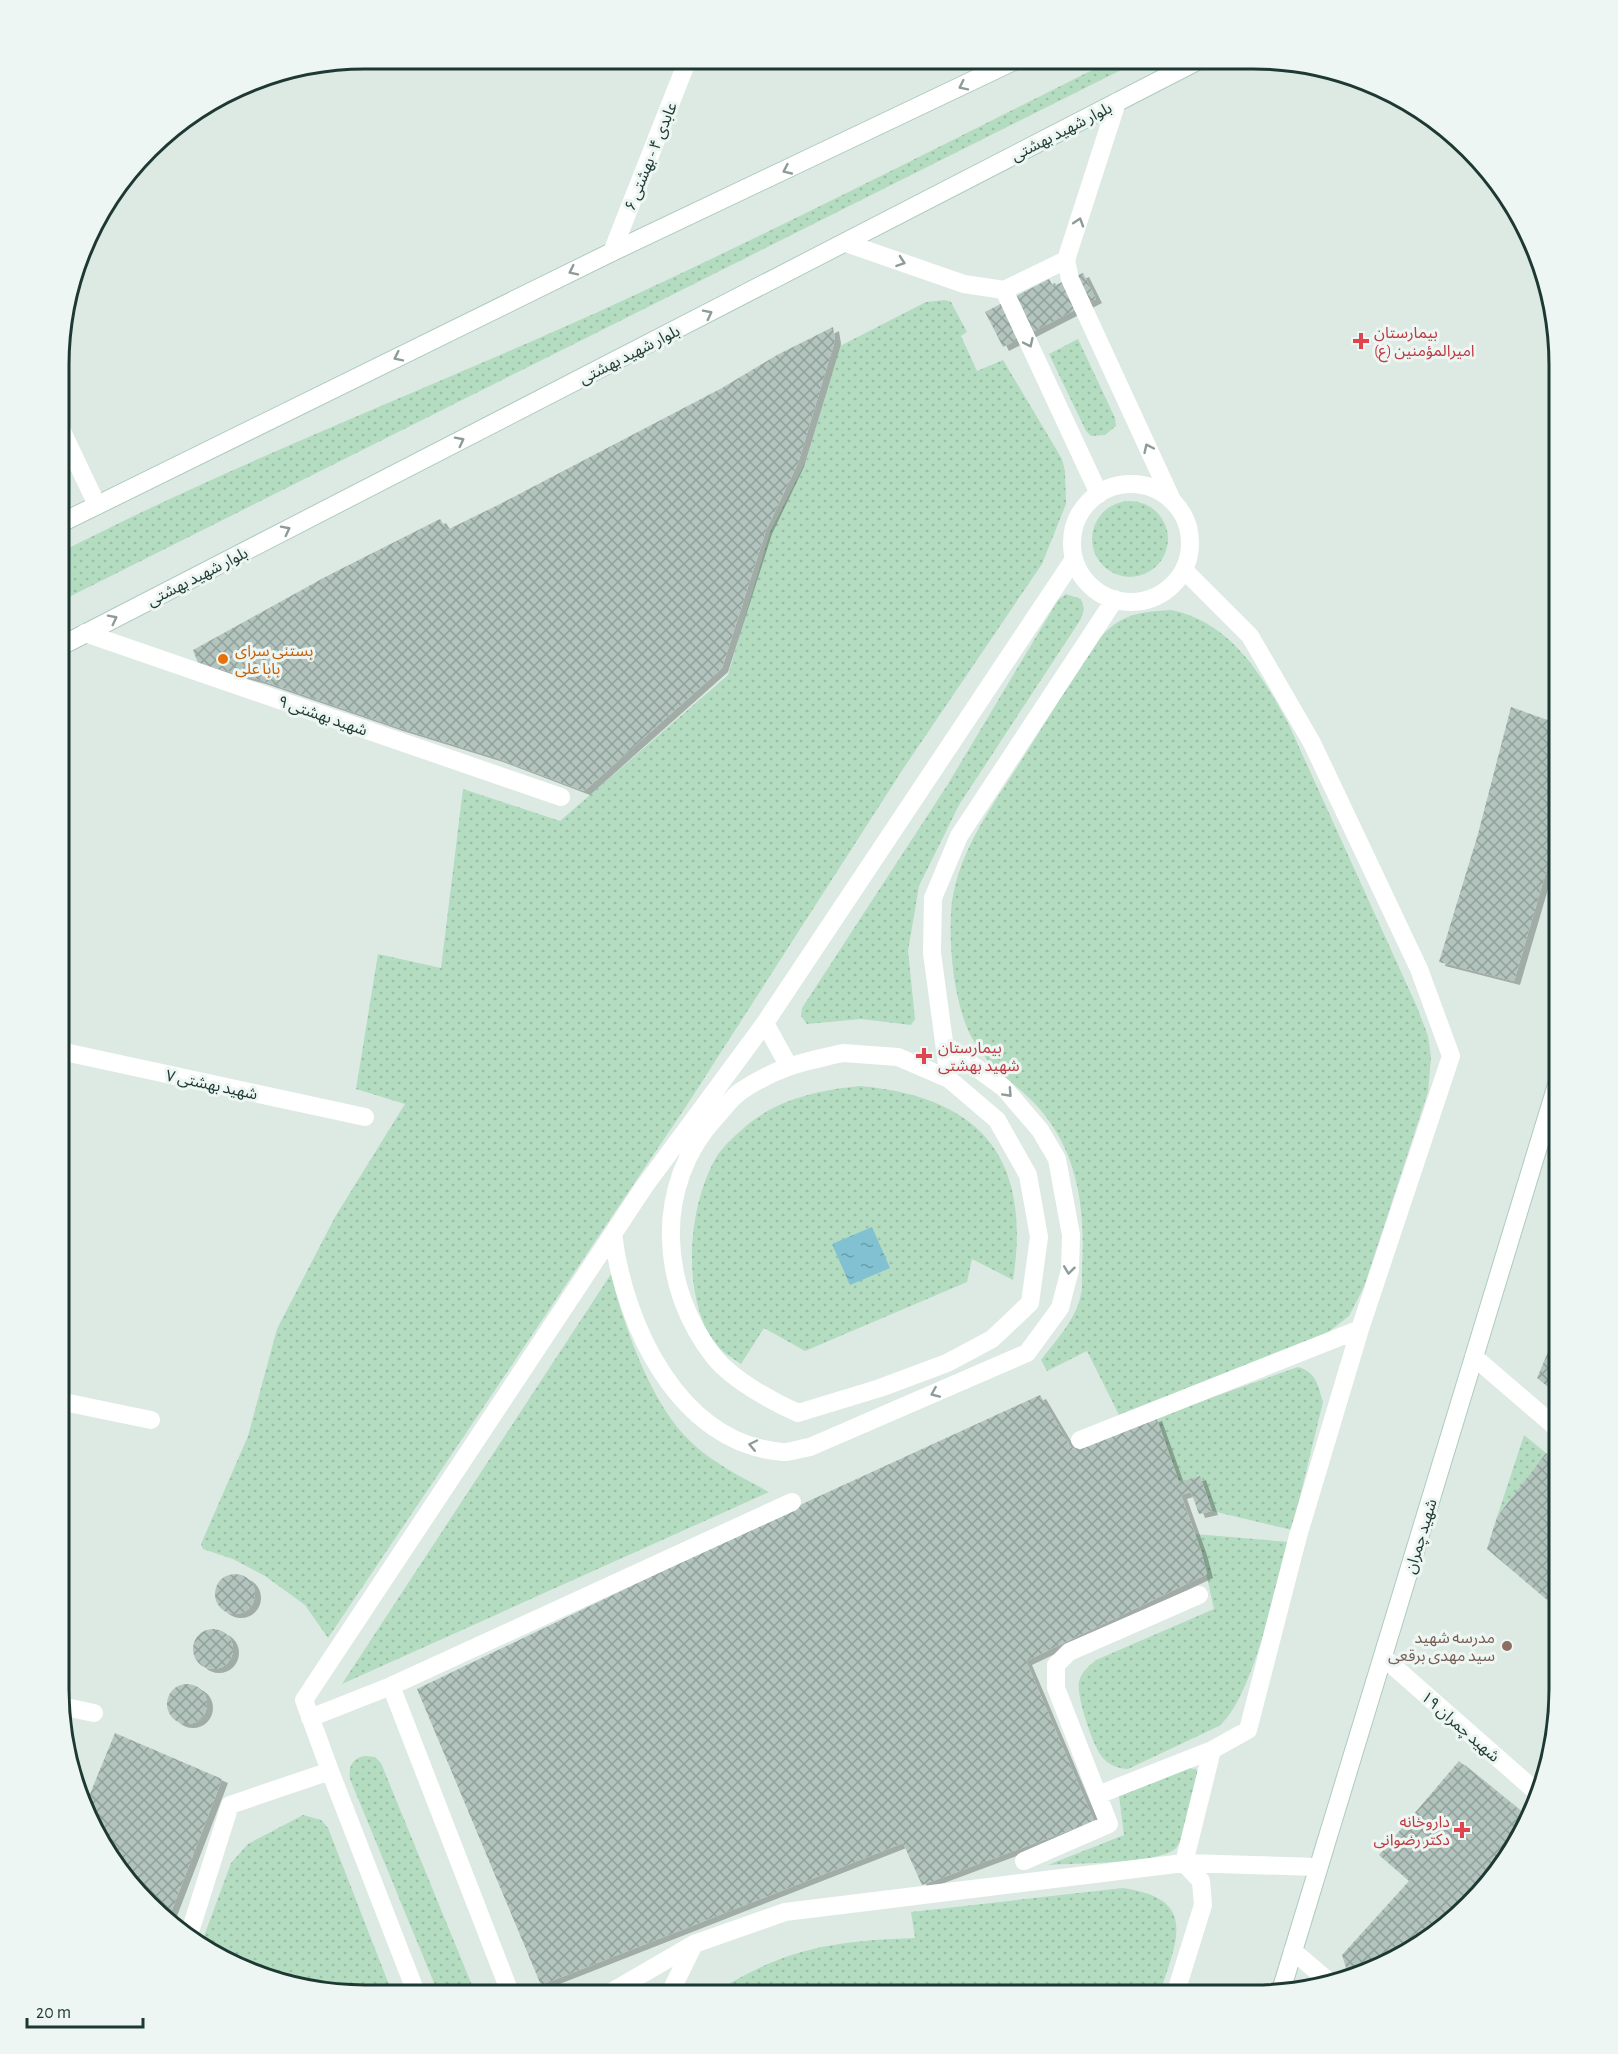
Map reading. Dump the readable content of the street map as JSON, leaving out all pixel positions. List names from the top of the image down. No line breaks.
{"streets":{"street":["بلوار شهید بهشتی","عابدی ۴ - بهشتی ۶","شهید بهشتی ۹","شهید بهشتی ۷","شهید چمران","شهید چمران ۱۹"]},"crossings":[["بلوار شهید بهشتی","شهید بهشتی ۹"],["شهید چمران","شهید چمران ۱۹"]],"places":{"health":["بیمارستان امیرالمؤمنین (ع)","بیمارستان شهید بهشتی","داروخانه دکتر رضوانی"],"other":["بستنی سرای بابا علی","مدرسه شهید سید مهدی برقعی"]},"scale_bar":"20 m"}
